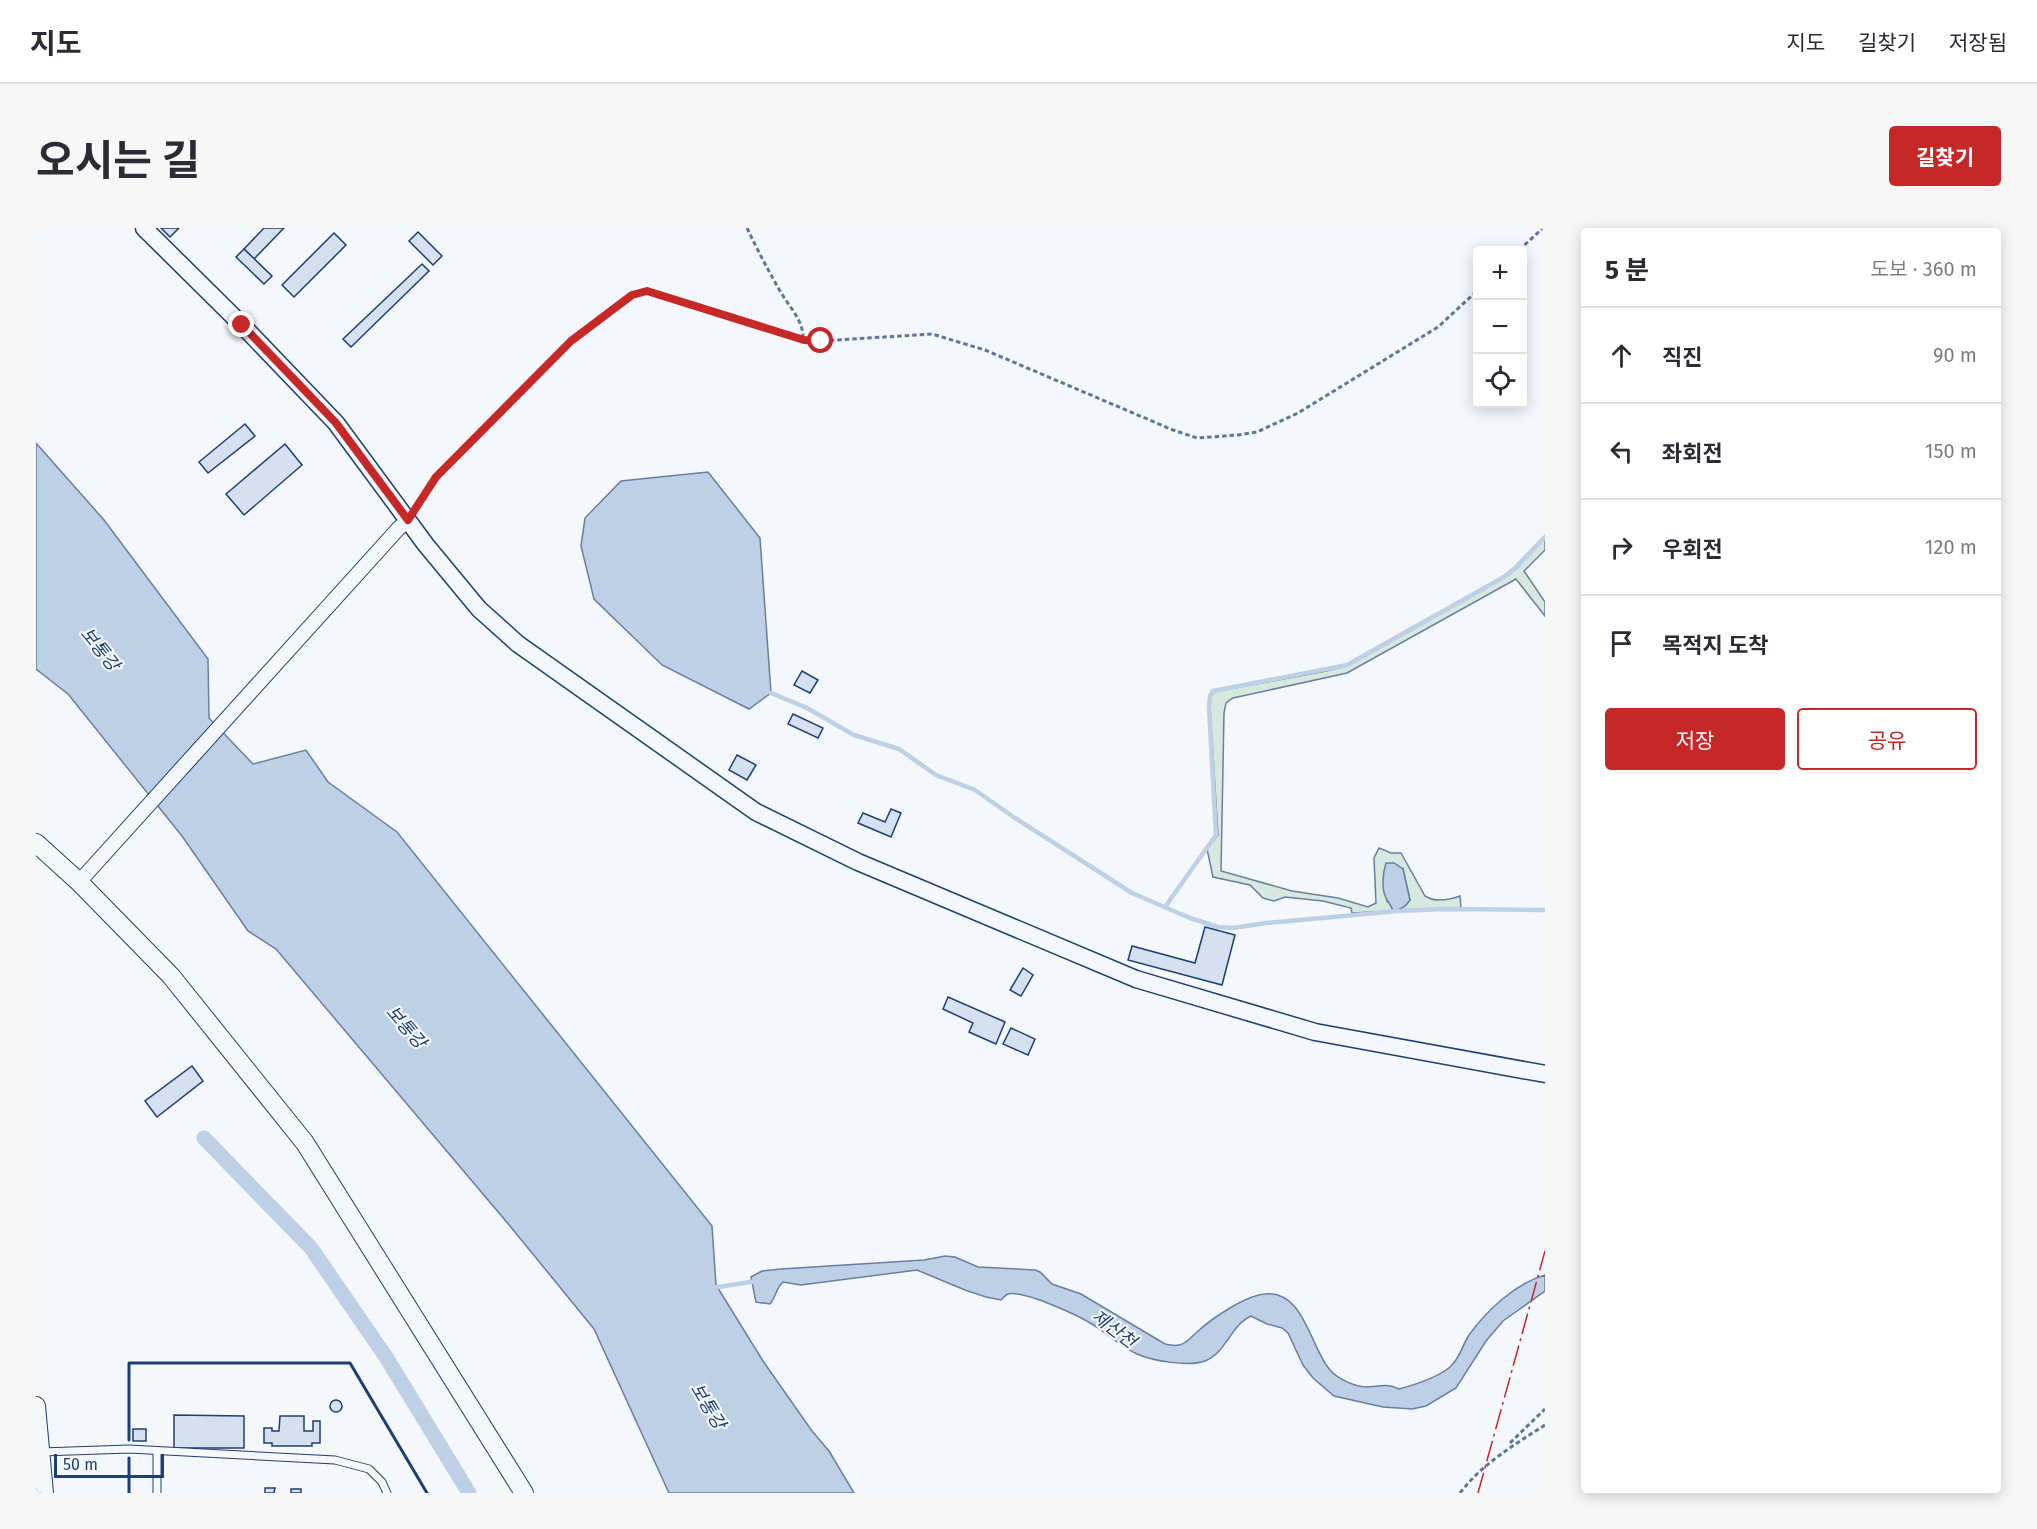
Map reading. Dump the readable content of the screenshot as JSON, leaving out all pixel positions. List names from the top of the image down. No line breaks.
{"water":["보통강","제산천"],"scale_bar":"50 m","page":{"header":"지도","nav":["지도","길찾기","저장됨"],"title":"오시는 길","buttons":["길찾기",["저장","공유"]],"heading":["5 분","도보 · 360 m"],"map_buttons":["+","−"],"list":[["직진","90 m"],["좌회전","150 m"],["우회전","120 m"],"목적지 도착"],"scale":"50 m"}}
